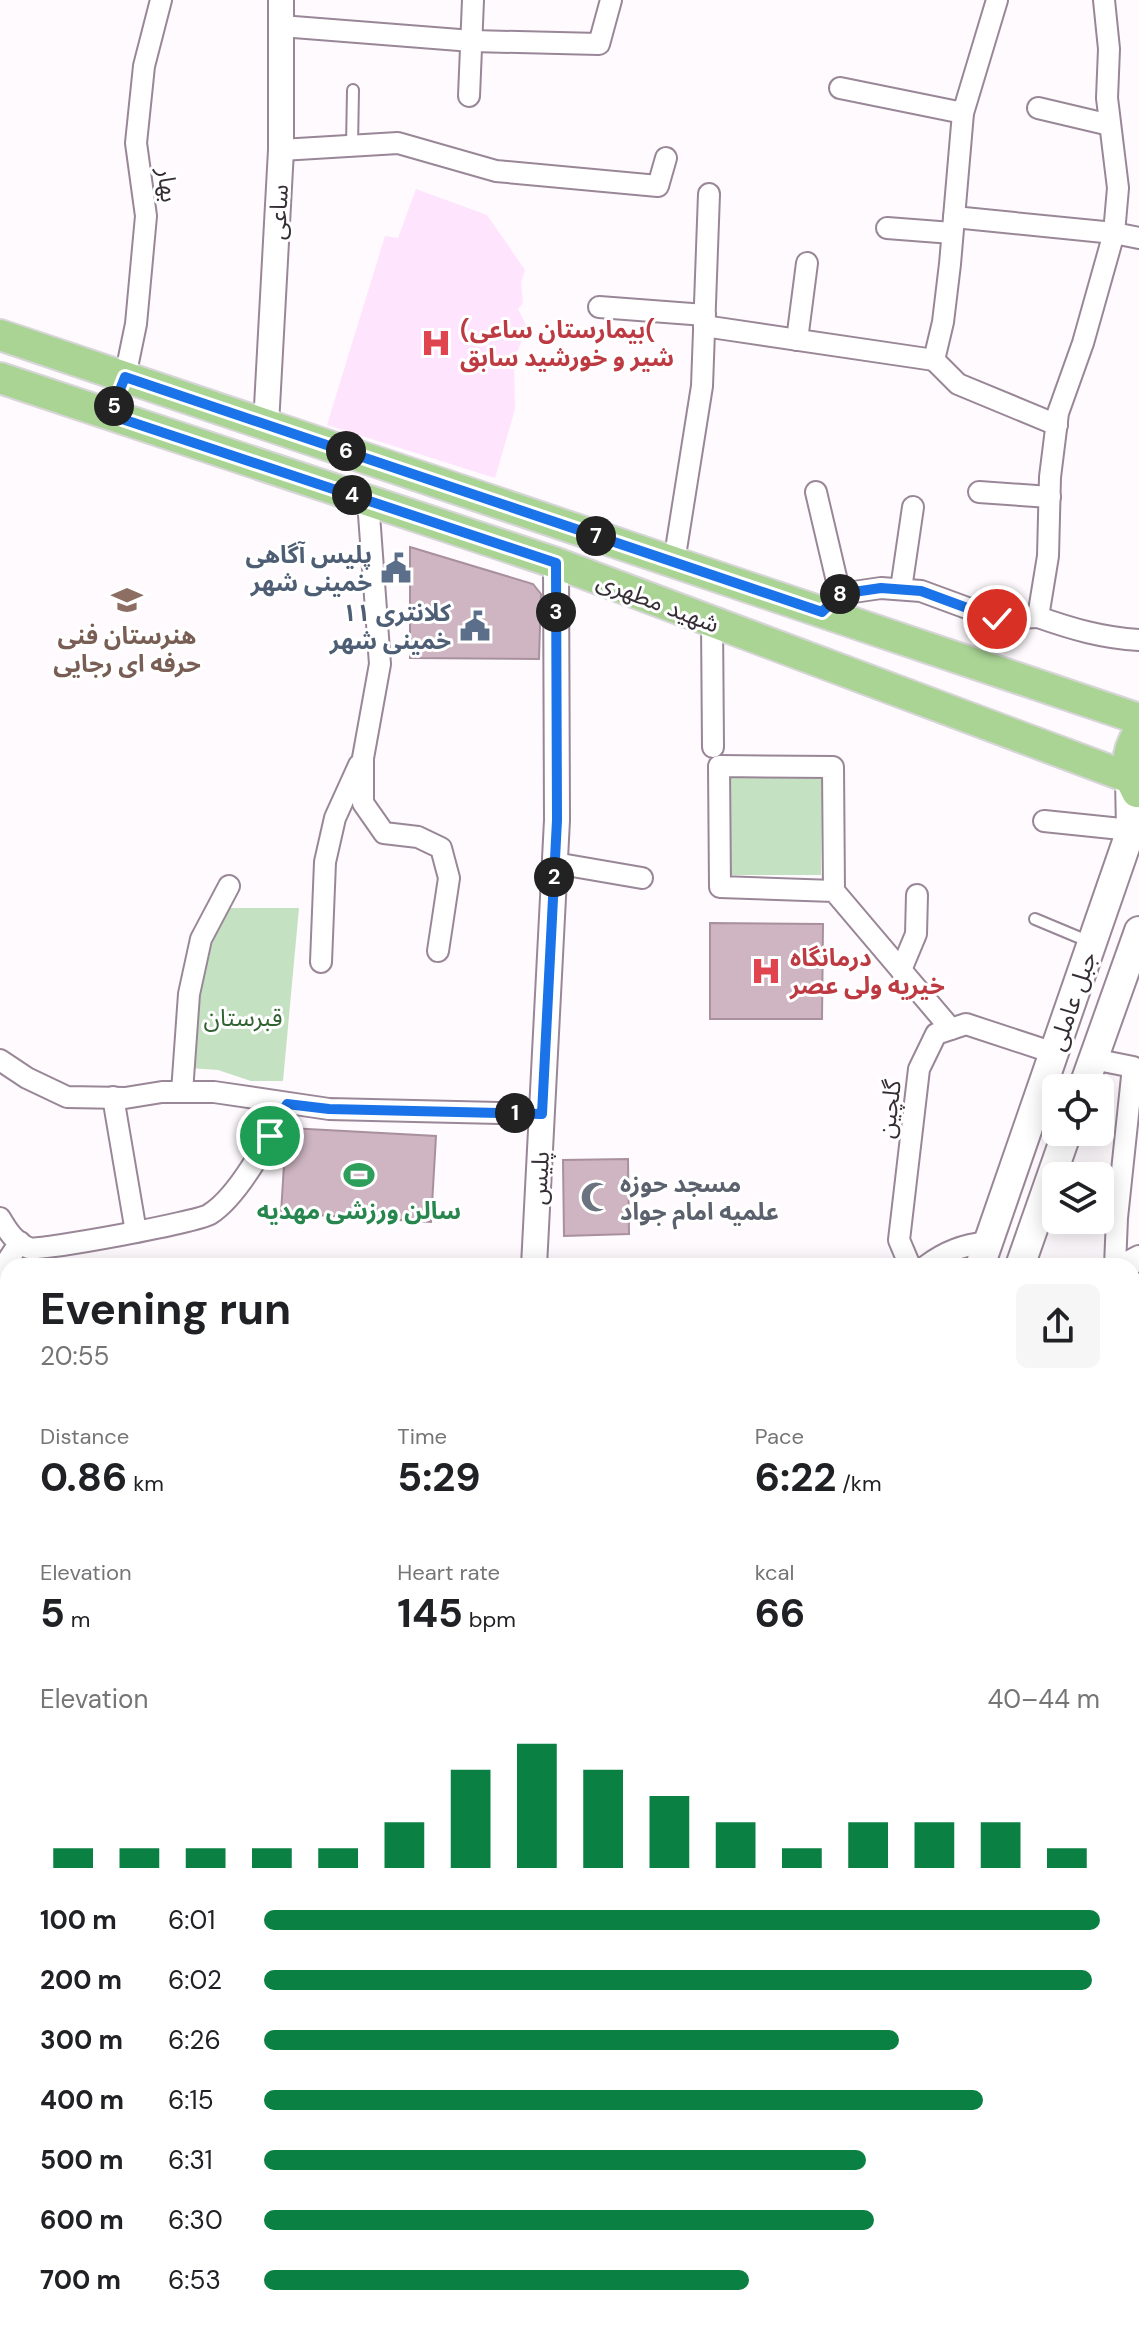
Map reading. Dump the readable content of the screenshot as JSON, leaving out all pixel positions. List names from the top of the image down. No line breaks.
{"streets":{"main road":["شهید مطهری","جبل عاملی"],"street":["بهار","ساعی","گلچین","پلیس"]},"crossings":[["بهار","شهید مطهری"],["ساعی","شهید مطهری"],["شهید مطهری","جبل عاملی"],["شهید مطهری","پلیس"]],"parks":["قبرستان"],"places":{"hospital":["(بیمارستان ساعی( شیر و خورشید سابق","درمانگاه خیریه ولی عصر"],"public building":["پلیس آگاهی خمینی شهر","کلانتری ۱۱ خمینی شهر"],"school or university":["هنرستان فنی حرفه ای رجایی"],"sports":["سالن ورزشی مهدیه"],"mosque":["مسجد حوزه علمیه امام جواد"]},"page":{"pins":["5","6","4","7","8","3","2","1"],"heading":["Evening run","20:55"],"stats":[["Distance","0.86 km"],["Time","5:29"],["Pace","6:22 /km"],["Elevation","5 m"],["Heart rate","145 bpm"],["kcal","66"]],"chart":["Elevation","40–44 m"],"list":[{"name":"100 m","note":"6:01"},{"name":"200 m","note":"6:02"},{"name":"300 m","note":"6:26"},{"name":"400 m","note":"6:15"},{"name":"500 m","note":"6:31"},{"name":"600 m","note":"6:30"},{"name":"700 m","note":"6:53"}]}}
